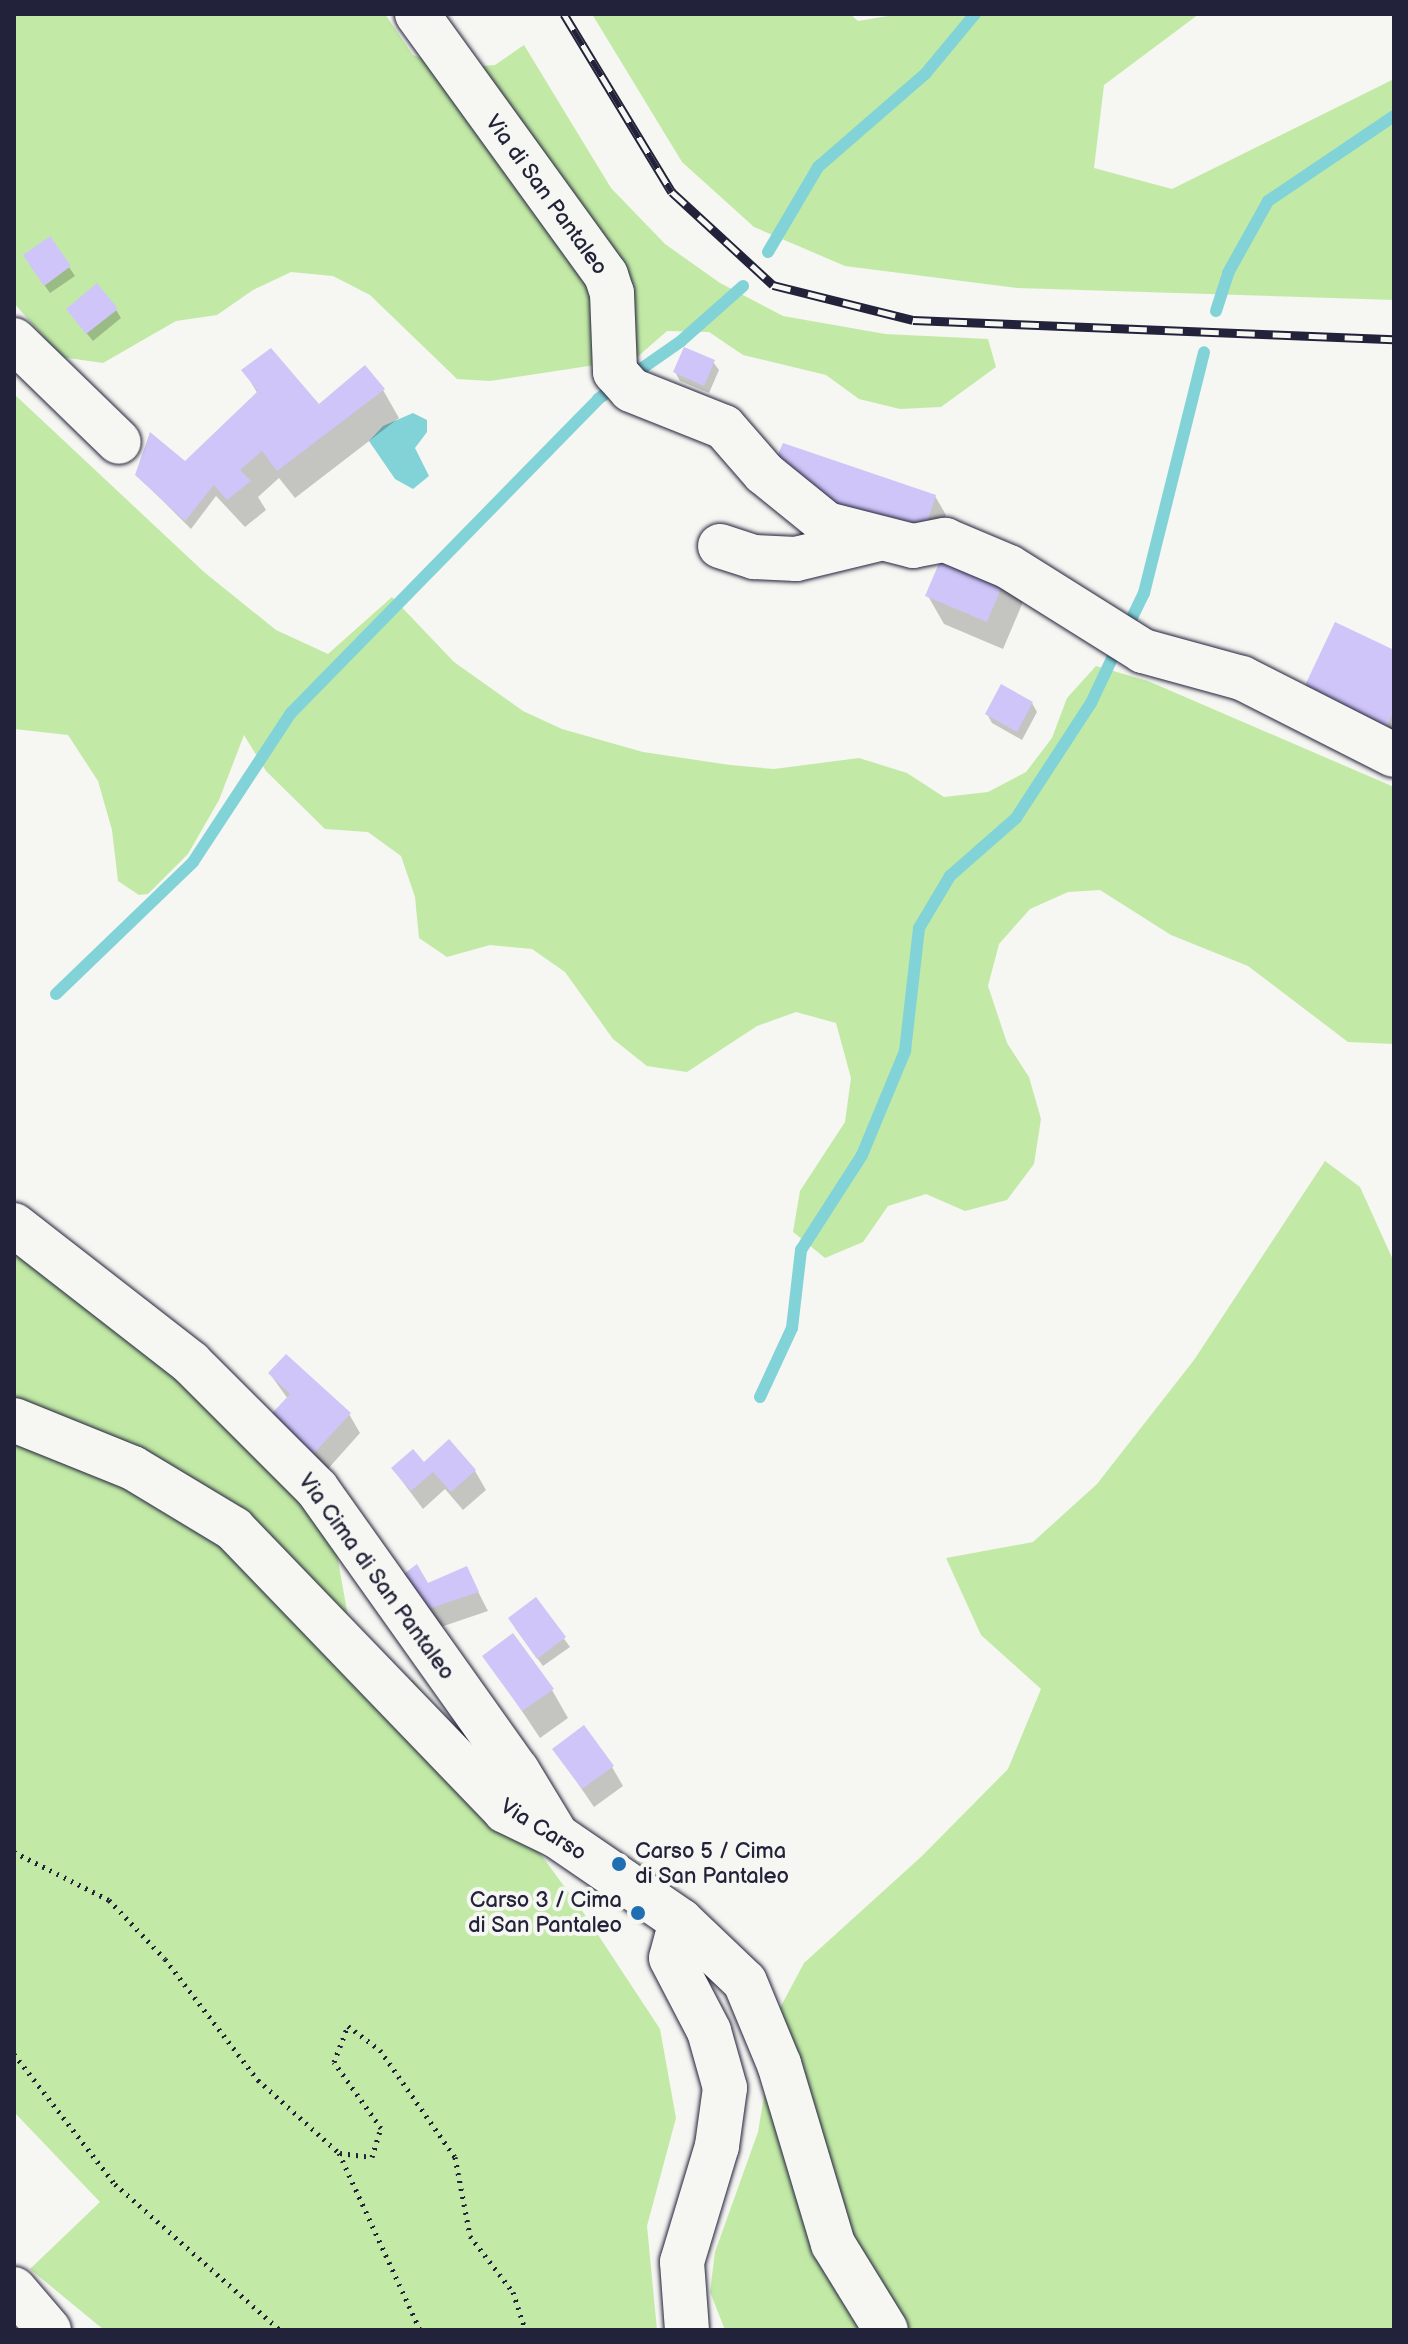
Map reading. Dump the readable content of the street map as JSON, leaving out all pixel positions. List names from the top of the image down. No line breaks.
{"streets":{"street":["Via di San Pantaleo","Via Cima di San Pantaleo","Via Carso"]},"crossings":[["Via Cima di San Pantaleo","Via Carso"]],"places":["Carso 5 / Cima di San Pantaleo","Carso 3 / Cima di San Pantaleo"]}
